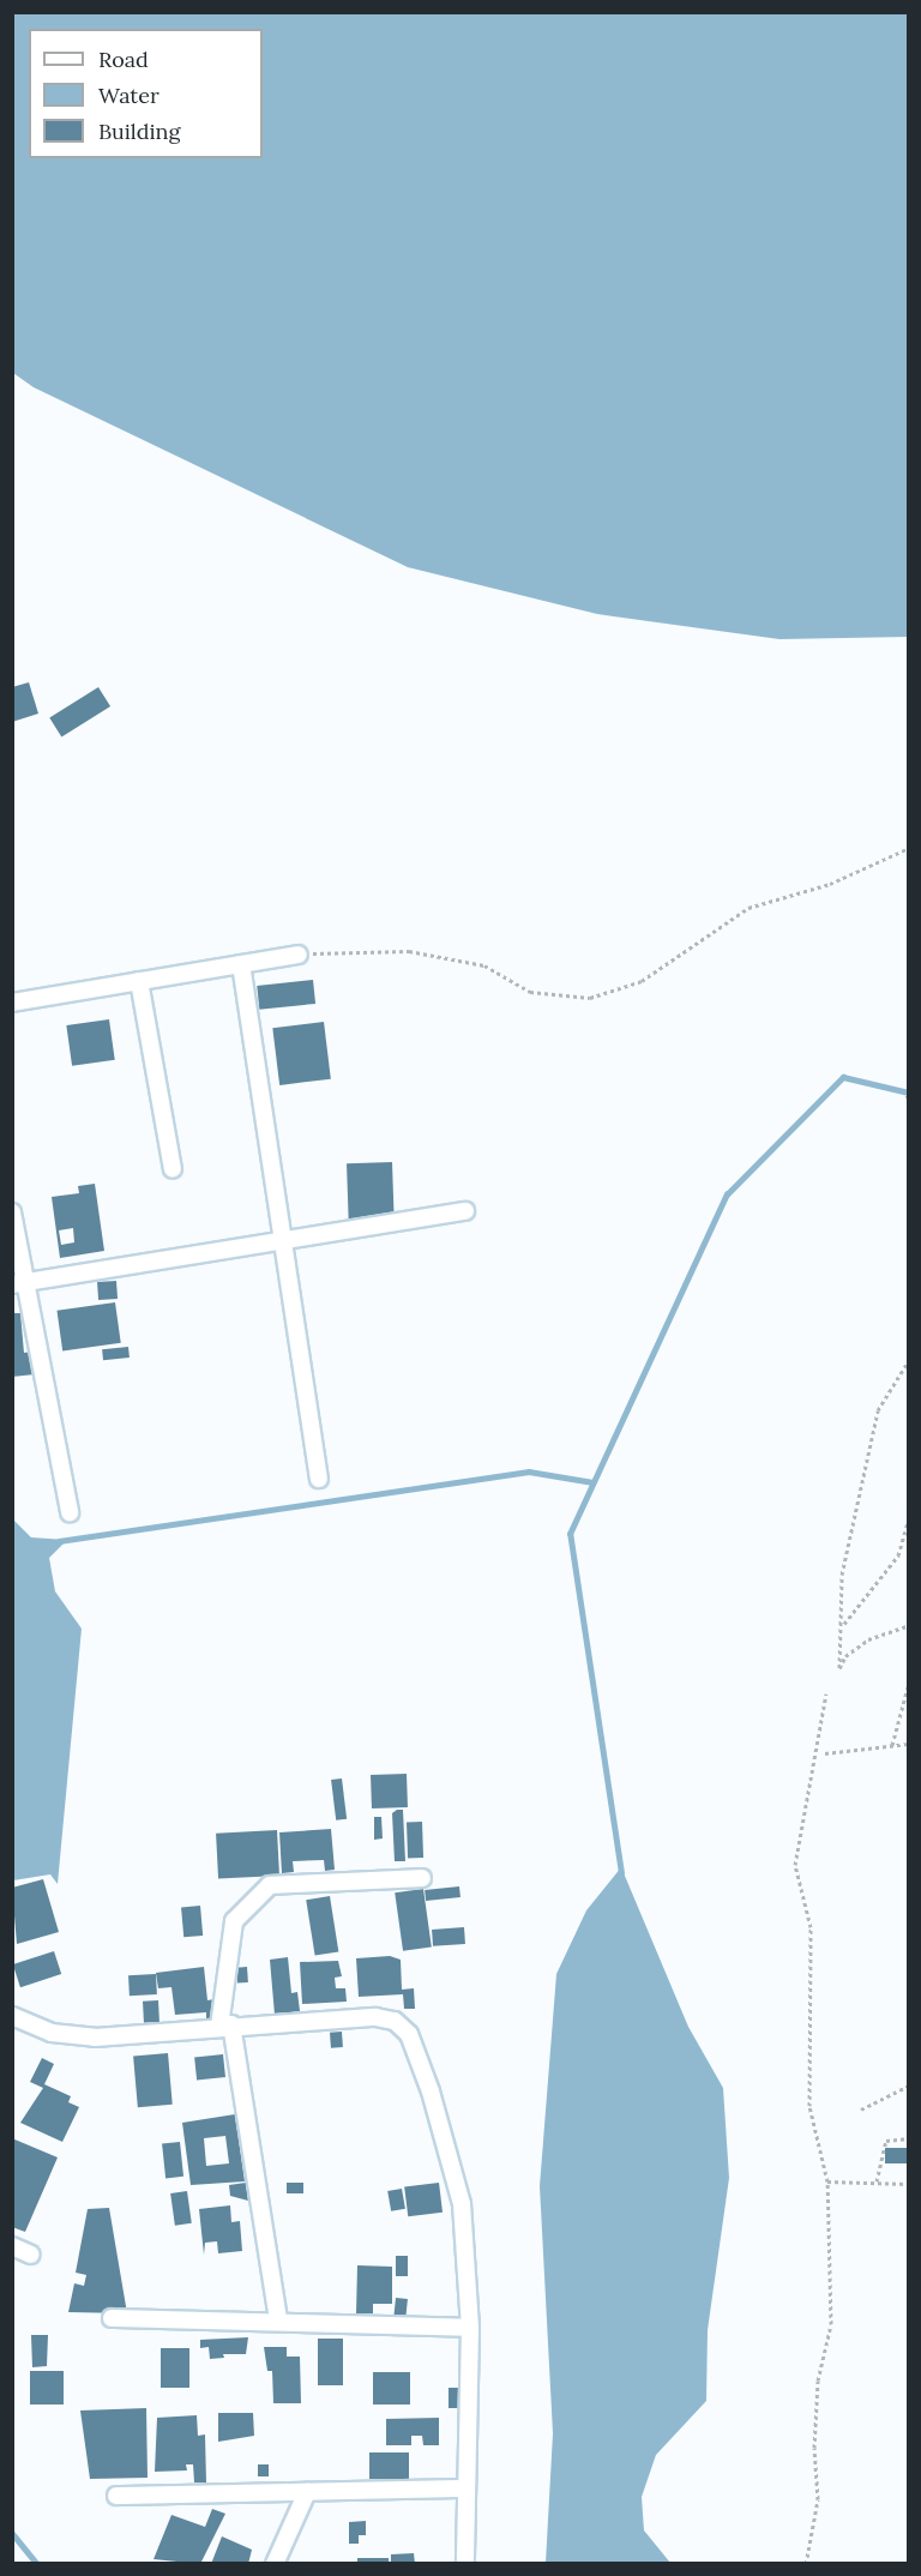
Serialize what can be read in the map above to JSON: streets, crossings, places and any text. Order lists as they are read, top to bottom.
{
  "legend": ["Road", "Water", "Building"]
}
